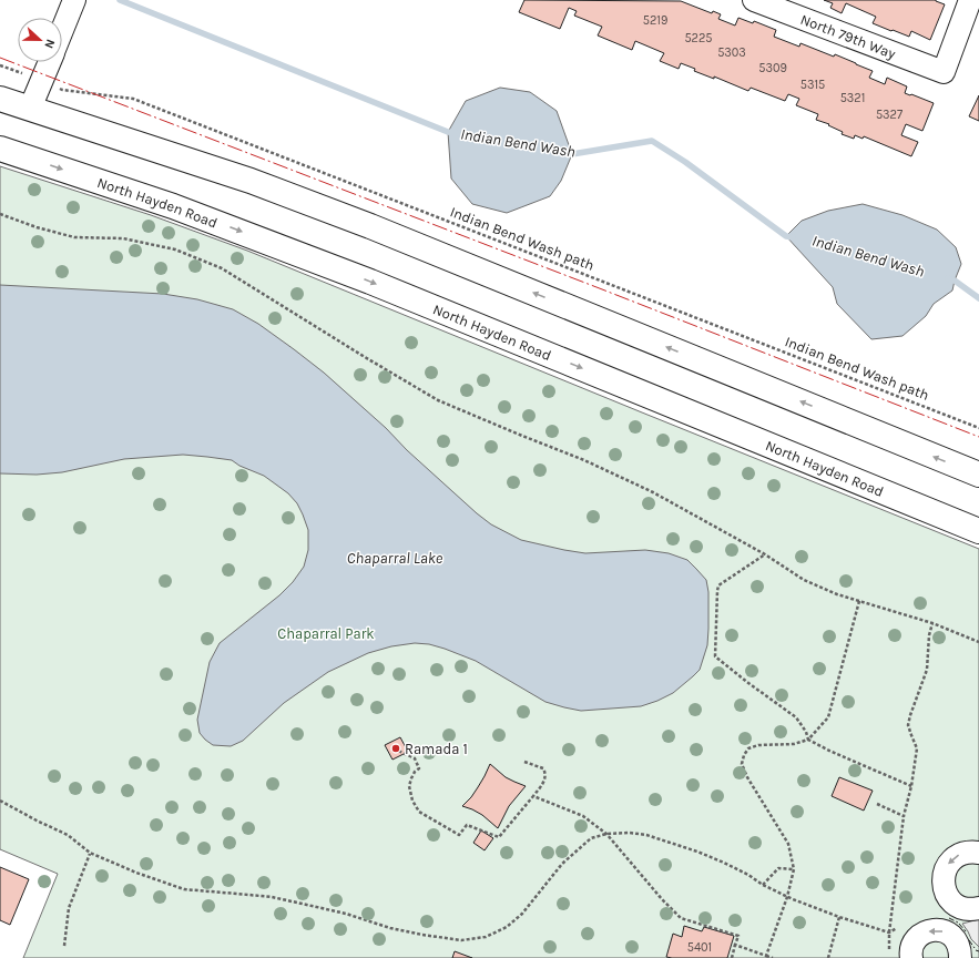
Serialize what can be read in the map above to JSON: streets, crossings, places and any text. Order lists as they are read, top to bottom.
{
  "streets": {
    "main road": ["North Hayden Road"],
    "street": ["North 79th Way"],
    "path": ["Indian Bend Wash path"]
  },
  "water": ["Indian Bend Wash", "Chaparral Lake"],
  "parks": ["Chaparral Park"],
  "places": ["Ramada 1"],
  "house_numbers": [
    "5219",
    "5225",
    "5303",
    "5309",
    "5315",
    "5321",
    "5327",
    "5401"
  ],
  "north": "right"
}
